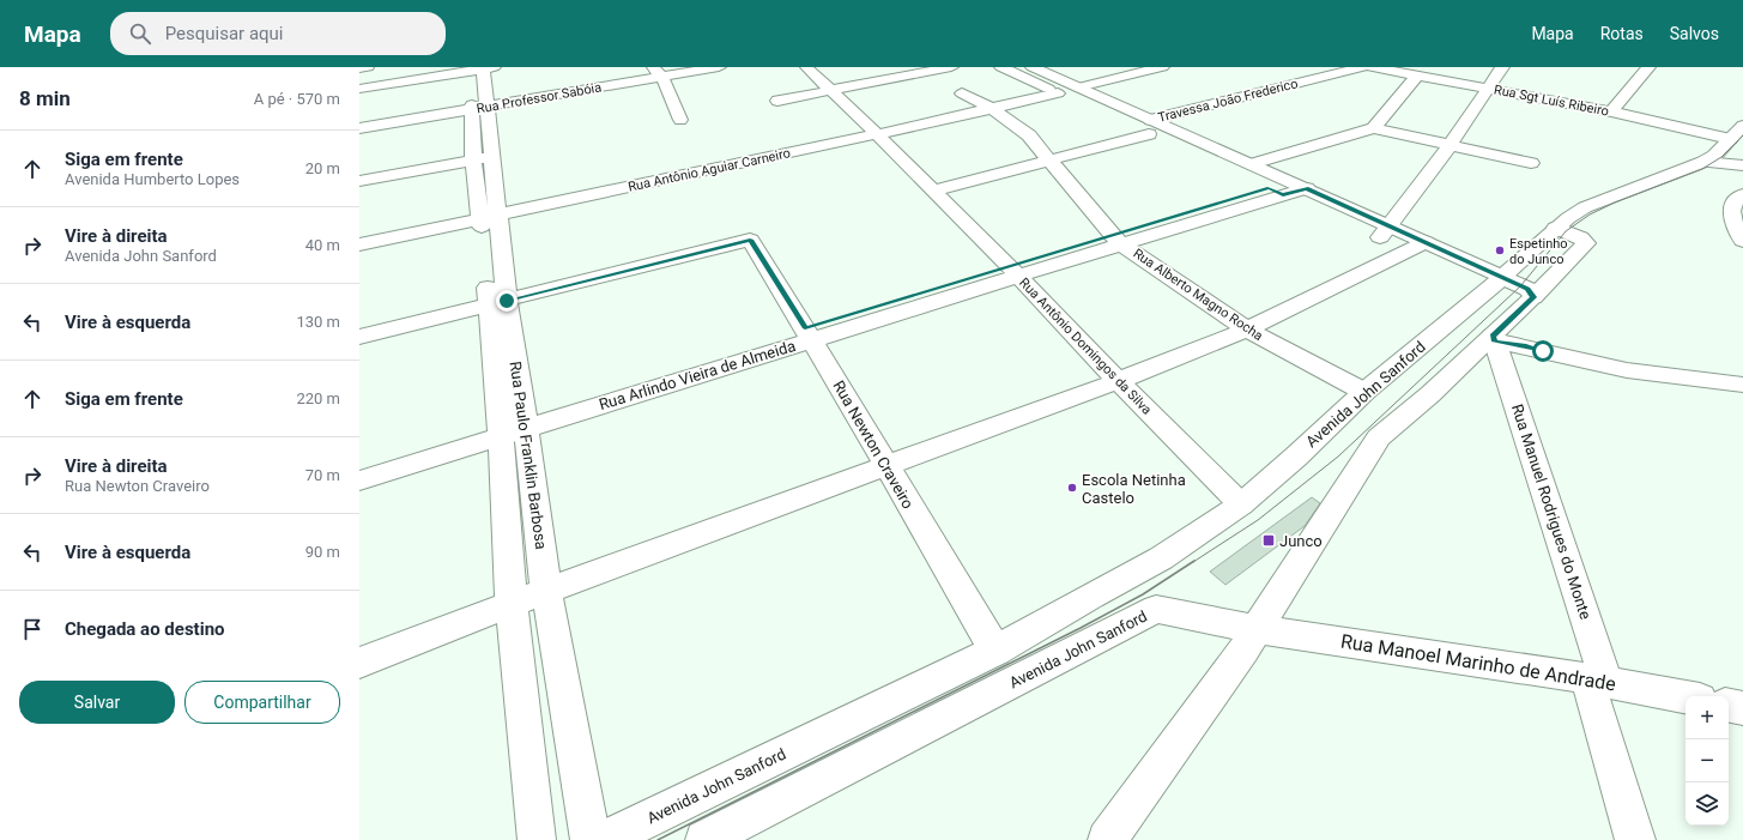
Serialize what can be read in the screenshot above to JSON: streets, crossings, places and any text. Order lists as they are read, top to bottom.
{
  "streets": {
    "street": [
      "Rua Professor Sabóia",
      "Travessa João Frederico",
      "Rua Sgt Luís Ribeiro",
      "Rua Antônio Aguiar Carneiro",
      "Rua Alberto Magno Rocha",
      "Rua Antônio Domingos da Silva",
      "Rua Arlindo Vieira de Almeida",
      "Avenida John Sanford",
      "Rua Newton Craveiro",
      "Rua Paulo Franklin Barbosa",
      "Rua Manuel Rodrigues do Monte",
      "Rua Manoel Marinho de Andrade"
    ]
  },
  "crossings": [
    ["Rua Professor Sabóia", "Rua Paulo Franklin Barbosa"],
    ["Travessa João Frederico", "Rua Alberto Magno Rocha"],
    ["Travessa João Frederico", "Rua Antônio Domingos da Silva"],
    ["Rua Sgt Luís Ribeiro", "Avenida John Sanford"],
    ["Rua Antônio Aguiar Carneiro", "Rua Alberto Magno Rocha"],
    ["Rua Antônio Aguiar Carneiro", "Rua Antônio Domingos da Silva"],
    ["Rua Antônio Aguiar Carneiro", "Rua Paulo Franklin Barbosa"],
    ["Rua Alberto Magno Rocha", "Rua Arlindo Vieira de Almeida"],
    ["Rua Alberto Magno Rocha", "Avenida John Sanford"],
    ["Rua Antônio Domingos da Silva", "Rua Arlindo Vieira de Almeida"],
    ["Rua Antônio Domingos da Silva", "Avenida John Sanford"],
    ["Rua Arlindo Vieira de Almeida", "Rua Newton Craveiro"],
    ["Rua Arlindo Vieira de Almeida", "Rua Paulo Franklin Barbosa"],
    ["Avenida John Sanford", "Rua Newton Craveiro"],
    ["Avenida John Sanford", "Rua Manoel Marinho de Andrade"],
    ["Rua Newton Craveiro", "Rua Paulo Franklin Barbosa"],
    ["Rua Manuel Rodrigues do Monte", "Rua Manoel Marinho de Andrade"]
  ],
  "places": {
    "other": ["Espetinho do Junco", "Escola Netinha Castelo"],
    "transit": ["Junco"]
  },
  "page": {
    "header": "Mapa",
    "search": "Pesquisar aqui",
    "nav": ["Mapa", "Rotas", "Salvos"],
    "heading": ["8 min", "A pé · 570 m"],
    "list": [
      ["Siga em frente", "Avenida Humberto Lopes", "20 m"],
      ["Vire à direita", "Avenida John Sanford", "40 m"],
      ["Vire à esquerda", "130 m"],
      ["Siga em frente", "220 m"],
      ["Vire à direita", "Rua Newton Craveiro", "70 m"],
      ["Vire à esquerda", "90 m"],
      "Chegada ao destino"
    ],
    "buttons": ["Salvar", "Compartilhar"],
    "map_buttons": ["+", "−"]
  }
}
